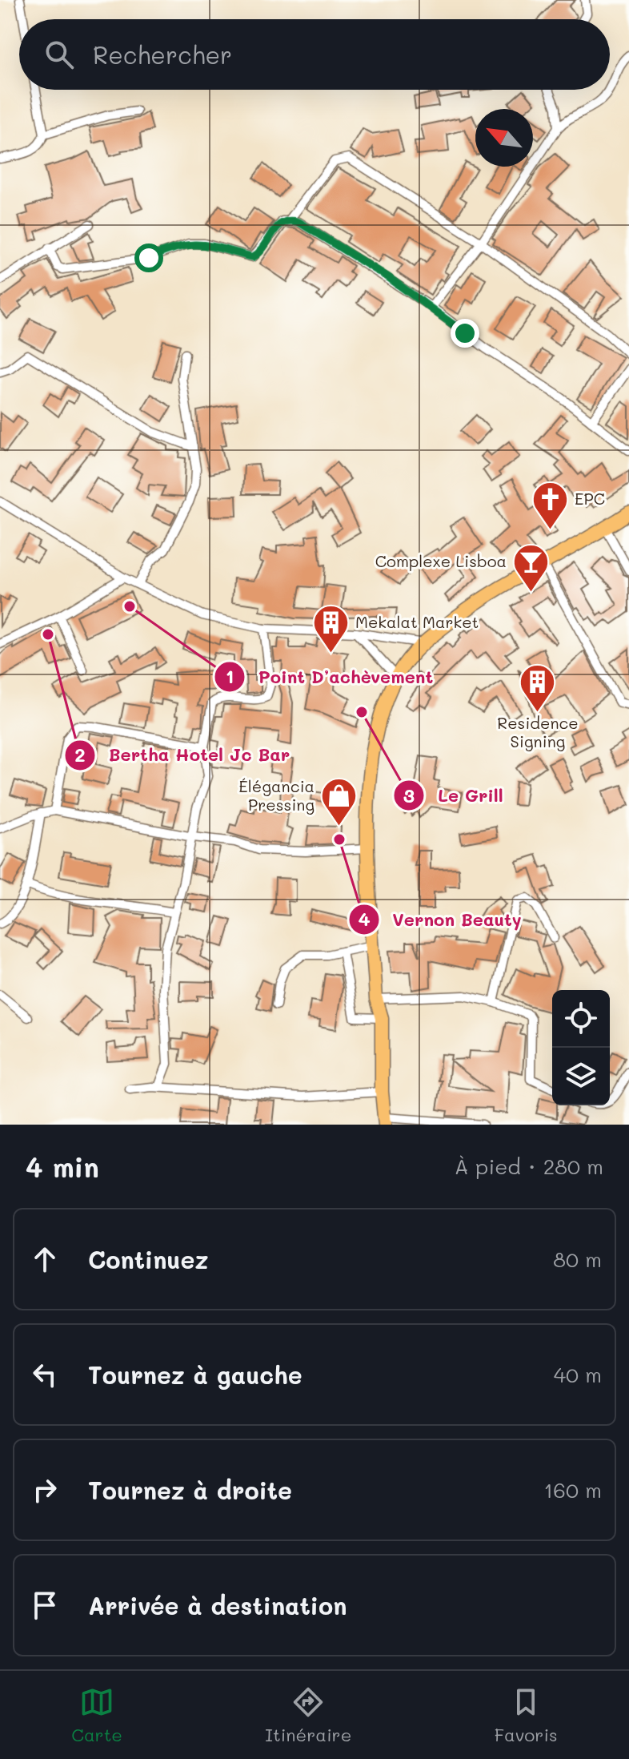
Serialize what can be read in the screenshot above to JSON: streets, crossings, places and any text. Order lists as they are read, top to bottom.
{
  "places": {
    "church": ["EPC"],
    "bar": ["Complexe Lisboa"],
    "other": [
      "Point D’achèvement",
      "Bertha Hotel Jc Bar",
      "Le Grill",
      "Vernon Beauty"
    ],
    "building": ["Mekalat Market", "Residence Signing"],
    "shop": ["Élégancia Pressing"]
  },
  "north": "top left",
  "page": {
    "search": "Rechercher",
    "heading": ["4 min", "À pied · 280 m"],
    "list": [
      ["Continuez", "80 m"],
      ["Tournez à gauche", "40 m"],
      ["Tournez à droite", "160 m"],
      "Arrivée à destination"
    ],
    "nav": ["Carte", "Itinéraire", "Favoris"]
  }
}
